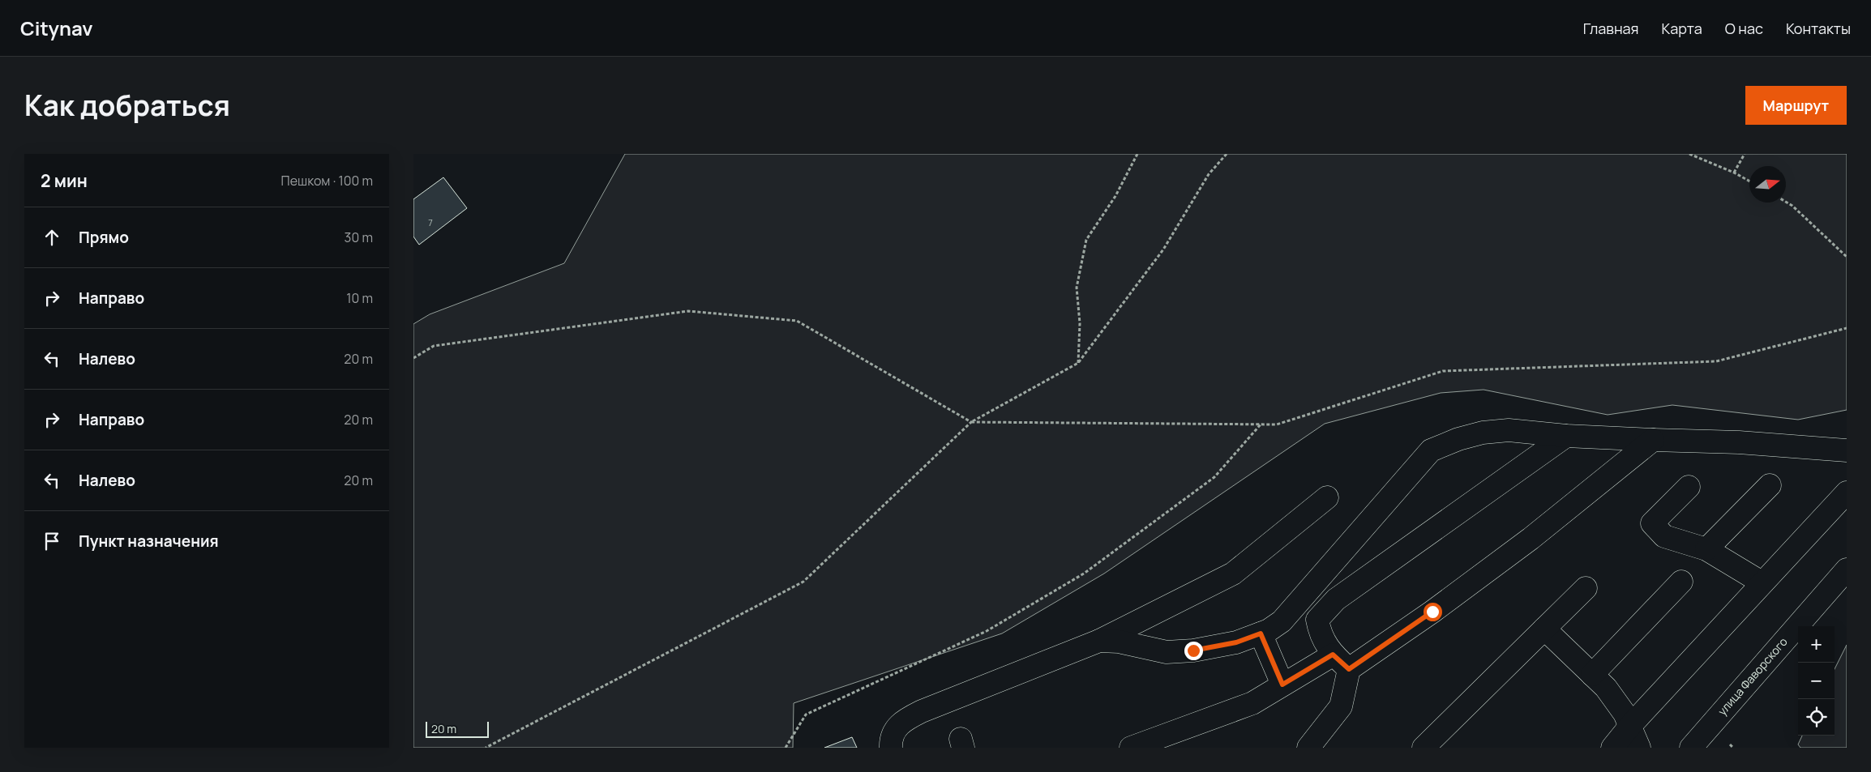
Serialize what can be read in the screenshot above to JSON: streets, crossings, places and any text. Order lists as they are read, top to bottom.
{
  "streets": {
    "street": ["улица Фаворского"]
  },
  "house_numbers": ["7"],
  "scale_bar": "20 m",
  "north": "right",
  "page": {
    "header": "Citynav",
    "nav": [
      "Главная",
      "Карта",
      "О нас",
      "Контакты"
    ],
    "title": "Как добраться",
    "buttons": "Маршрут",
    "heading": ["2 мин", "Пешком · 100 m"],
    "list": [
      ["Прямо", "30 m"],
      ["Направо", "10 m"],
      ["Налево", "20 m"],
      ["Направо", "20 m"],
      ["Налево", "20 m"],
      "Пункт назначения"
    ],
    "map_buttons": ["+", "−"],
    "scale": "20 m"
  }
}
